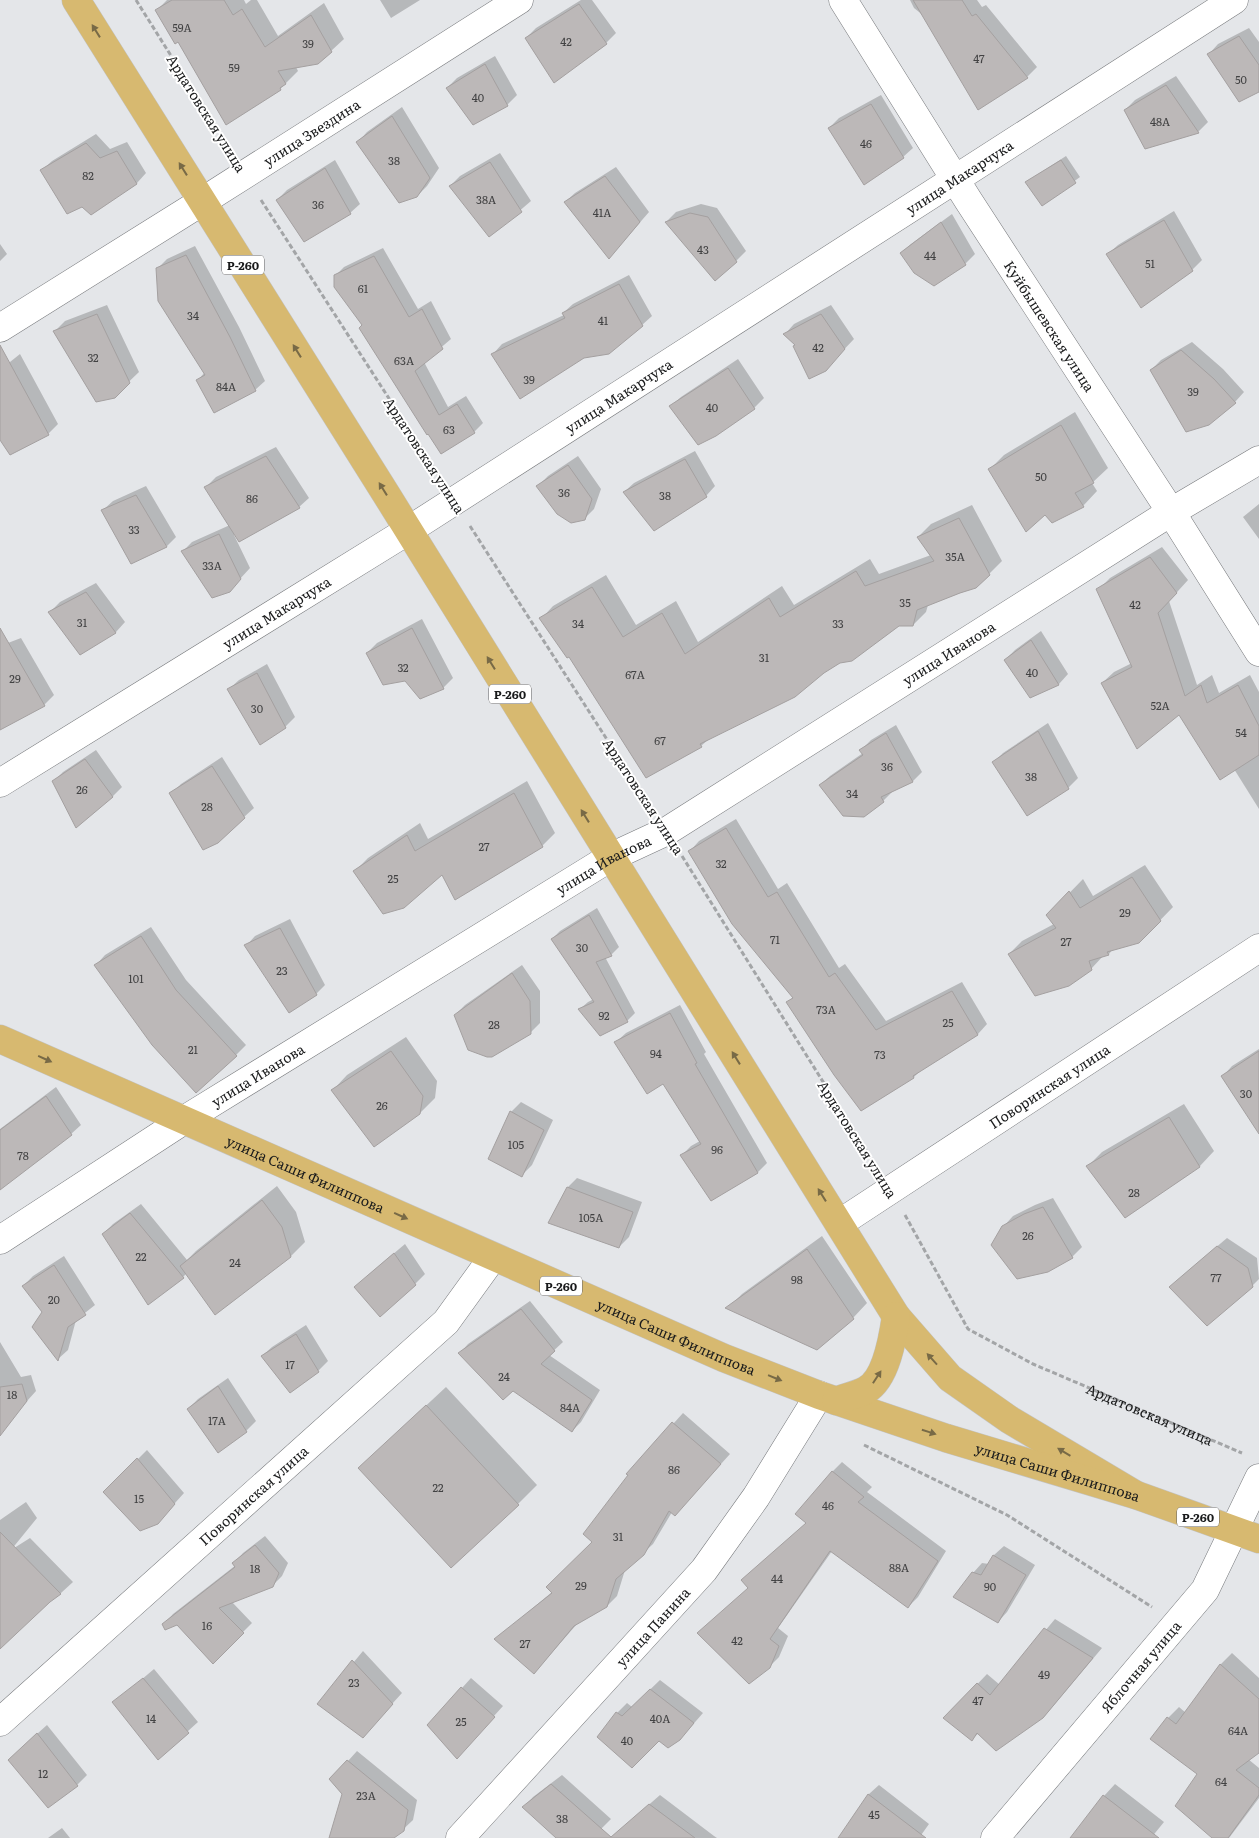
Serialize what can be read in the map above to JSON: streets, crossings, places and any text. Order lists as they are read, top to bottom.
{
  "streets": {
    "highway": ["Р-260", "улица Саши Филиппова"],
    "street": [
      "улица Звездина",
      "улица Макарчука",
      "Куйбышевская улица",
      "улица Иванова",
      "Поворинская улица",
      "улица Панина",
      "Яблочная улица"
    ],
    "path": ["Ардатовская улица"]
  },
  "crossings": [
    ["Ардатовская улица", "улица Звездина"],
    ["Ардатовская улица", "улица Макарчука"],
    ["Ардатовская улица", "улица Иванова"],
    ["Ардатовская улица", "Поворинская улица"],
    ["Ардатовская улица", "Яблочная улица"],
    ["улица Звездина", "Р-260"],
    ["улица Макарчука", "Р-260"],
    ["улица Макарчука", "Куйбышевская улица"],
    ["Р-260", "улица Иванова"],
    ["Р-260", "Поворинская улица"],
    ["Р-260", "улица Саши Филиппова"],
    ["Куйбышевская улица", "улица Иванова"],
    ["улица Иванова", "улица Саши Филиппова"],
    ["Поворинская улица", "улица Саши Филиппова"],
    ["улица Саши Филиппова", "улица Панина"],
    ["улица Саши Филиппова", "Яблочная улица"]
  ],
  "one_way": ["улица Саши Филиппова"],
  "house_numbers": [
    "59А",
    "42",
    "39",
    "47",
    "59",
    "50",
    "40",
    "48А",
    "46",
    "38",
    "82",
    "38А",
    "36",
    "41А",
    "43",
    "44",
    "51",
    "61",
    "34",
    "41",
    "42",
    "32",
    "63А",
    "39",
    "84А",
    "39",
    "40",
    "63",
    "50",
    "36",
    "38",
    "86",
    "33",
    "35А",
    "33А",
    "35",
    "42",
    "31",
    "34",
    "33",
    "31",
    "32",
    "40",
    "67А",
    "29",
    "52А",
    "30",
    "54",
    "67",
    "36",
    "38",
    "26",
    "34",
    "28",
    "27",
    "32",
    "25",
    "29",
    "71",
    "27",
    "30",
    "23",
    "101",
    "73А",
    "92",
    "25",
    "28",
    "21",
    "94",
    "73",
    "30",
    "26",
    "105",
    "96",
    "78",
    "28",
    "105А",
    "26",
    "22",
    "24",
    "77",
    "98",
    "20",
    "17",
    "24",
    "18",
    "84А",
    "17А",
    "86",
    "22",
    "15",
    "46",
    "31",
    "88А",
    "18",
    "44",
    "29",
    "90",
    "16",
    "42",
    "27",
    "49",
    "23",
    "47",
    "14",
    "40А",
    "25",
    "64А",
    "40",
    "12",
    "64",
    "23А",
    "45",
    "38"
  ]
}
